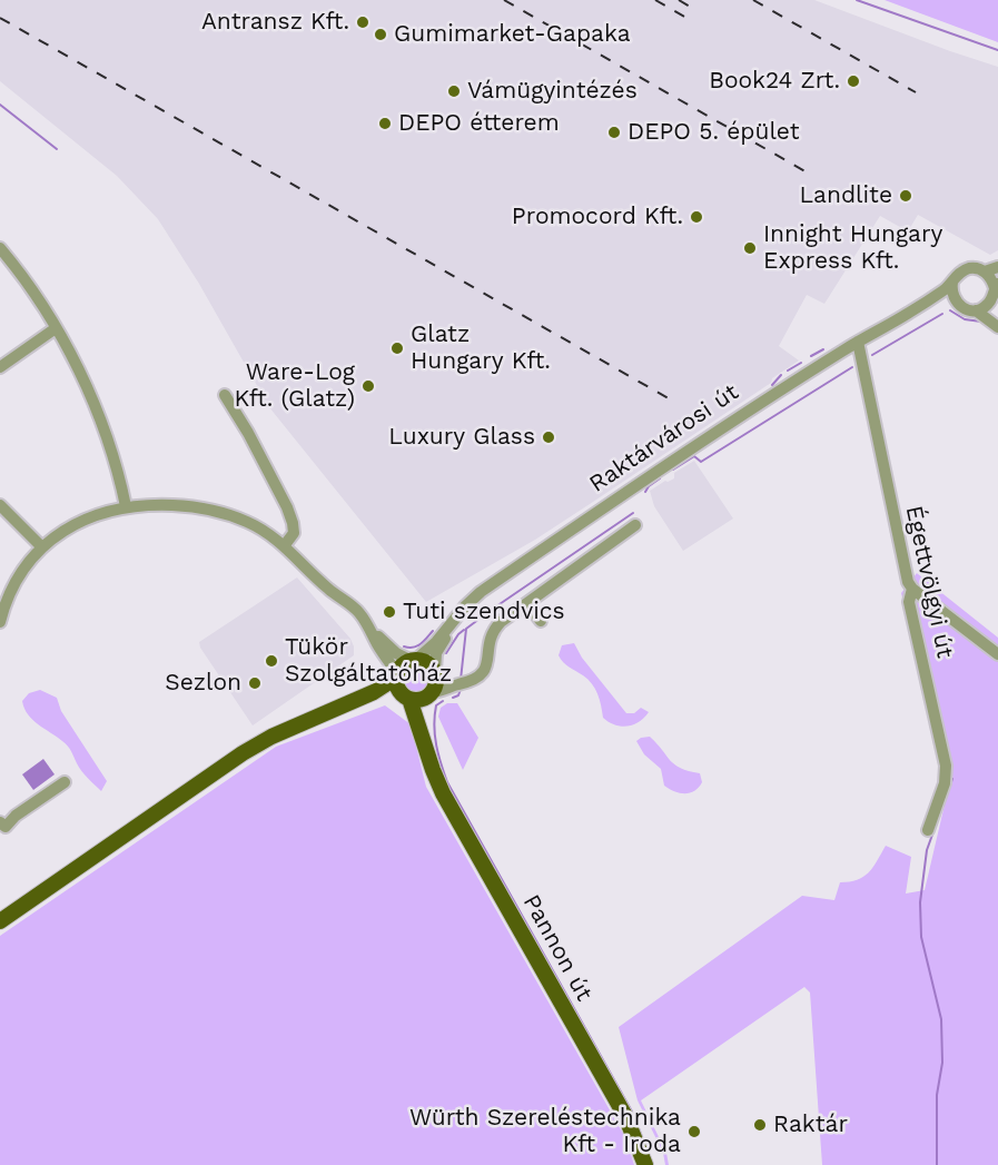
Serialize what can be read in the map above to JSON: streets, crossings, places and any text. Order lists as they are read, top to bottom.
{
  "streets": {
    "main road": ["Raktárvárosi út", "Pannon út"],
    "street": ["Égettvölgyi út"]
  },
  "crossings": [
    ["Raktárvárosi út", "Égettvölgyi út"],
    ["Raktárvárosi út", "Pannon út"]
  ],
  "places": [
    "Antransz Kft.",
    "Gumimarket-Gapaka",
    "Book24 Zrt.",
    "Vámügyintézés",
    "DEPO étterem",
    "DEPO 5. épület",
    "Landlite",
    "Promocord Kft.",
    "Innight Hungary Express Kft.",
    "Glatz Hungary Kft.",
    "Ware-Log Kft. (Glatz)",
    "Luxury Glass",
    "Tuti szendvics",
    "Tükör Szolgáltatóház",
    "Sezlon",
    "Raktár",
    "Würth Szereléstechnika Kft - Iroda"
  ]
}
